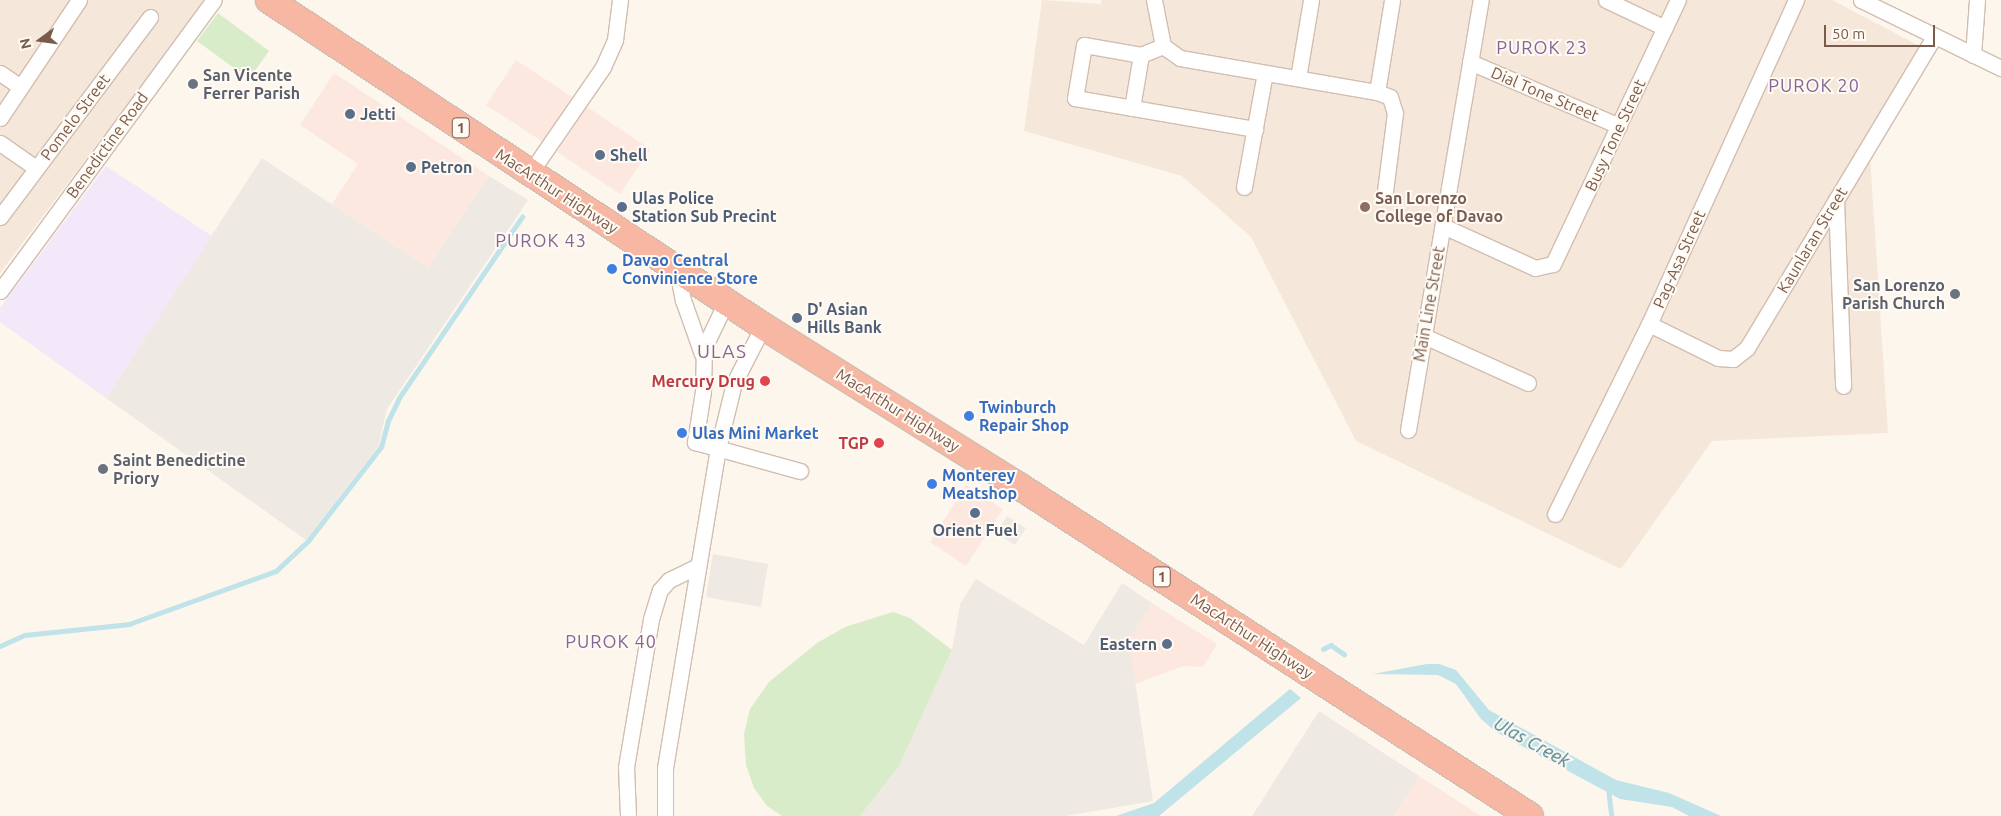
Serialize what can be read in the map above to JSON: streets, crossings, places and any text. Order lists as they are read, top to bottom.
{
  "streets": {
    "highway": ["1", "MacArthur Highway"],
    "street": [
      "Dial Tone Street",
      "Pomelo Street",
      "Busy Tone Street",
      "Benedictine Road",
      "Kaunlaran Street",
      "Pag-Asa Street",
      "Main Line Street"
    ]
  },
  "crossings": [
    ["Dial Tone Street", "Busy Tone Street"],
    ["Dial Tone Street", "Main Line Street"],
    ["Busy Tone Street", "Main Line Street"],
    ["Kaunlaran Street", "Pag-Asa Street"]
  ],
  "districts": [
    "PUROK 23",
    "PUROK 20",
    "PUROK 43",
    "ULAS",
    "PUROK 40"
  ],
  "water": ["Ulas Creek"],
  "places": [
    "San Vicente Ferrer Parish",
    "Jetti",
    "Shell",
    "Petron",
    "Ulas Police Station Sub Precint",
    "San Lorenzo College of Davao",
    "Davao Central Convinience Store",
    "San Lorenzo Parish Church",
    "D' Asian Hills Bank",
    "Mercury Drug",
    "Twinburch Repair Shop",
    "Ulas Mini Market",
    "TGP",
    "Saint Benedictine Priory",
    "Monterey Meatshop",
    "Orient Fuel",
    "Eastern"
  ],
  "scale_bar": "50 m",
  "north": "left"
}
